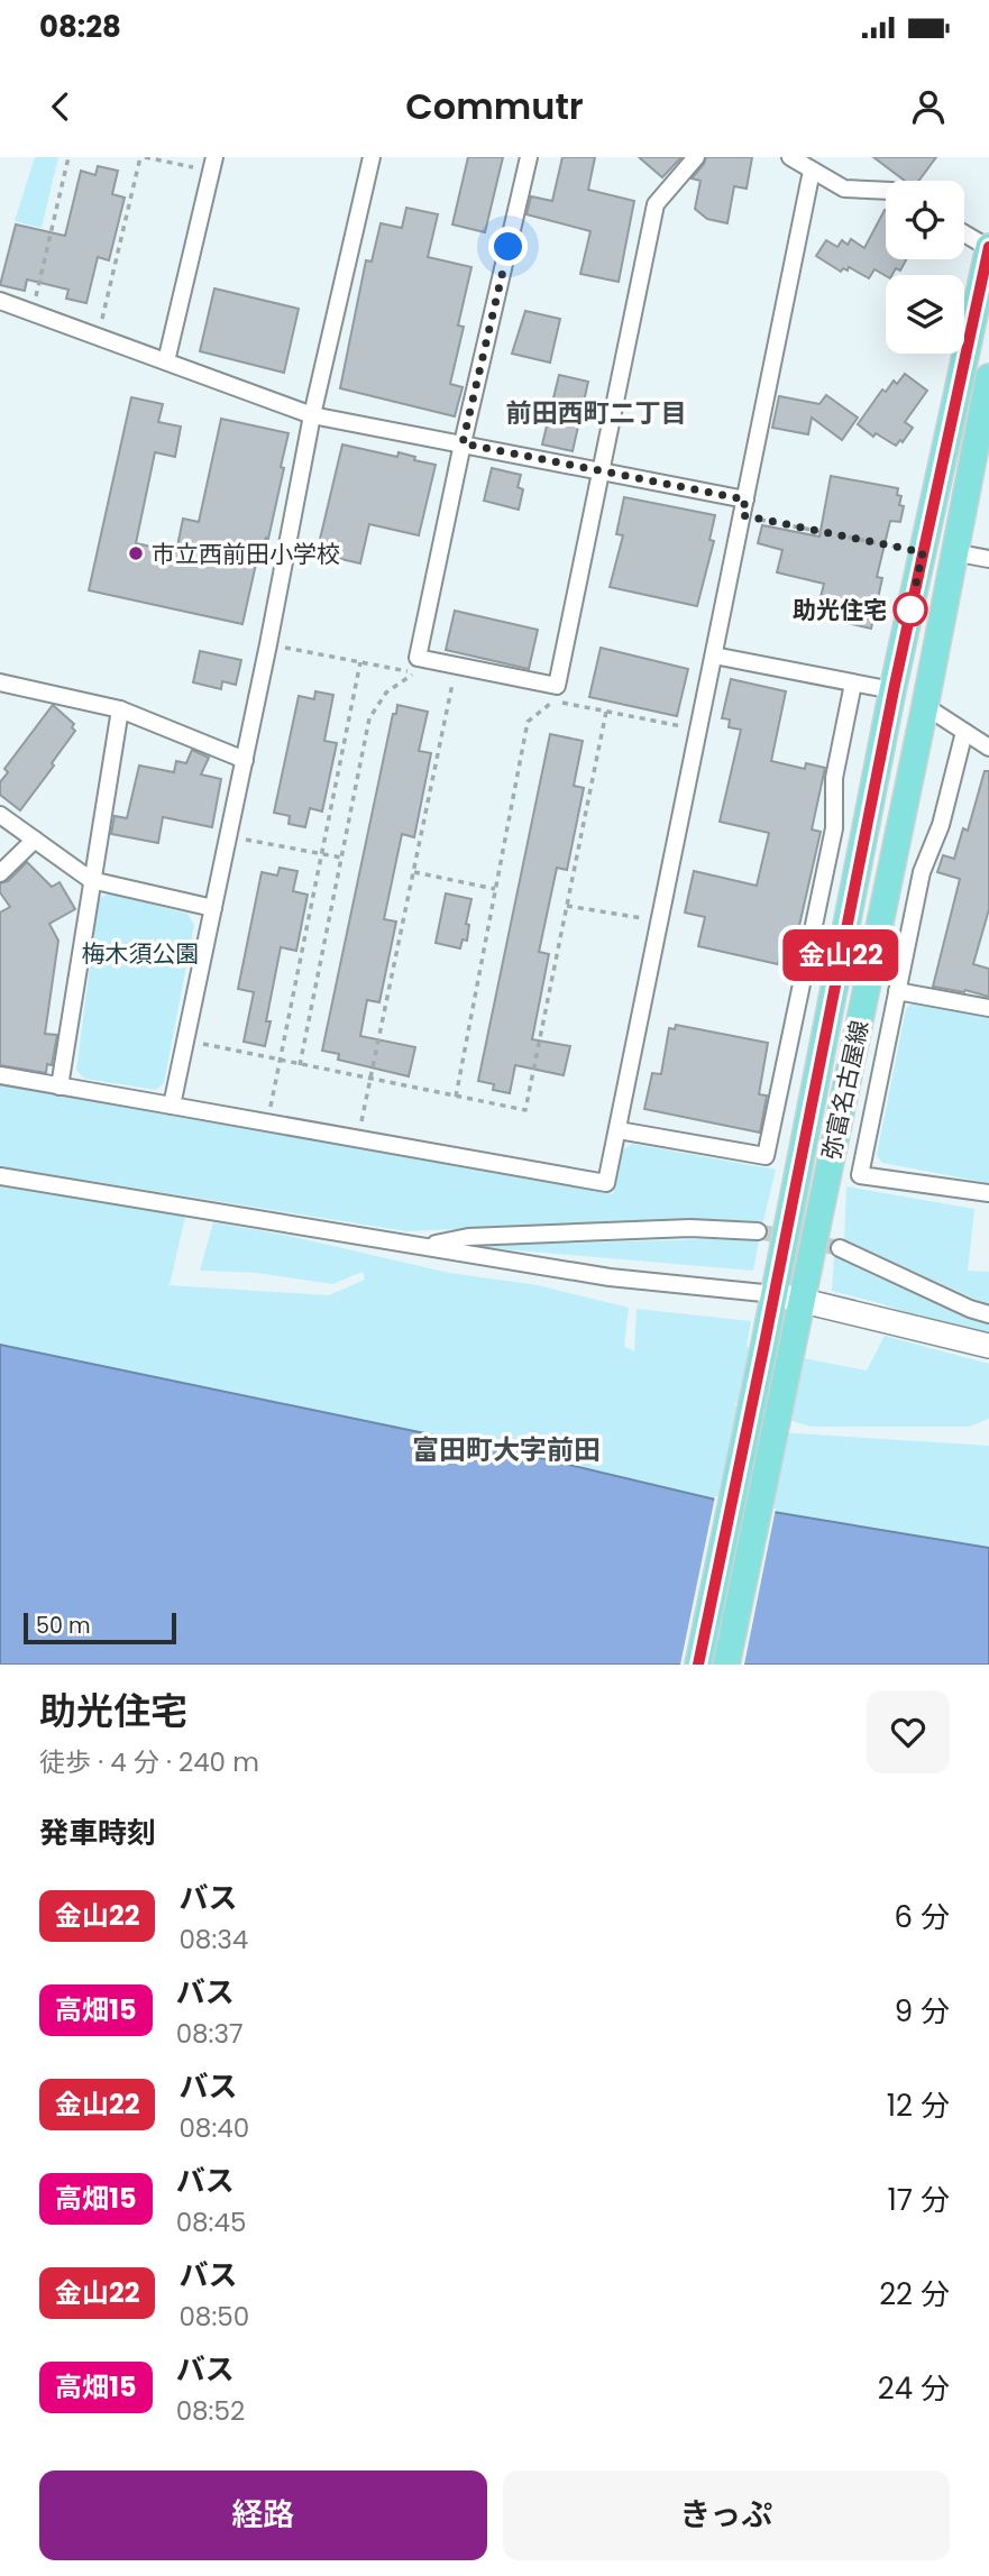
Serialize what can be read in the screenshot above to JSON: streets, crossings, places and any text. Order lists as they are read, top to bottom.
{
  "streets": {
    "main road": ["弥富名古屋線"]
  },
  "districts": ["前田西町二丁目", "富田町大字前田"],
  "parks": ["梅木須公園"],
  "places": ["市立西前田小学校", "助光住宅"],
  "lines": ["bus line 金山22"],
  "scale_bar": "50 m",
  "page": {
    "status": "08:28",
    "header": "Commutr",
    "on_map": "金山22",
    "scale": "50 m",
    "heading": [
      ["助光住宅", "徒歩 · 4 分 · 240 m"],
      "発車時刻"
    ],
    "list": [
      {
        "mark": "金山22",
        "name": "バス",
        "note": "08:34",
        "value": "6 分"
      },
      {
        "mark": "高畑15",
        "name": "バス",
        "note": "08:37",
        "value": "9 分"
      },
      {
        "mark": "金山22",
        "name": "バス",
        "note": "08:40",
        "value": "12 分"
      },
      {
        "mark": "高畑15",
        "name": "バス",
        "note": "08:45",
        "value": "17 分"
      },
      {
        "mark": "金山22",
        "name": "バス",
        "note": "08:50",
        "value": "22 分"
      },
      {
        "mark": "高畑15",
        "name": "バス",
        "note": "08:52",
        "value": "24 分"
      }
    ],
    "buttons": ["経路", "きっぷ"]
  }
}
